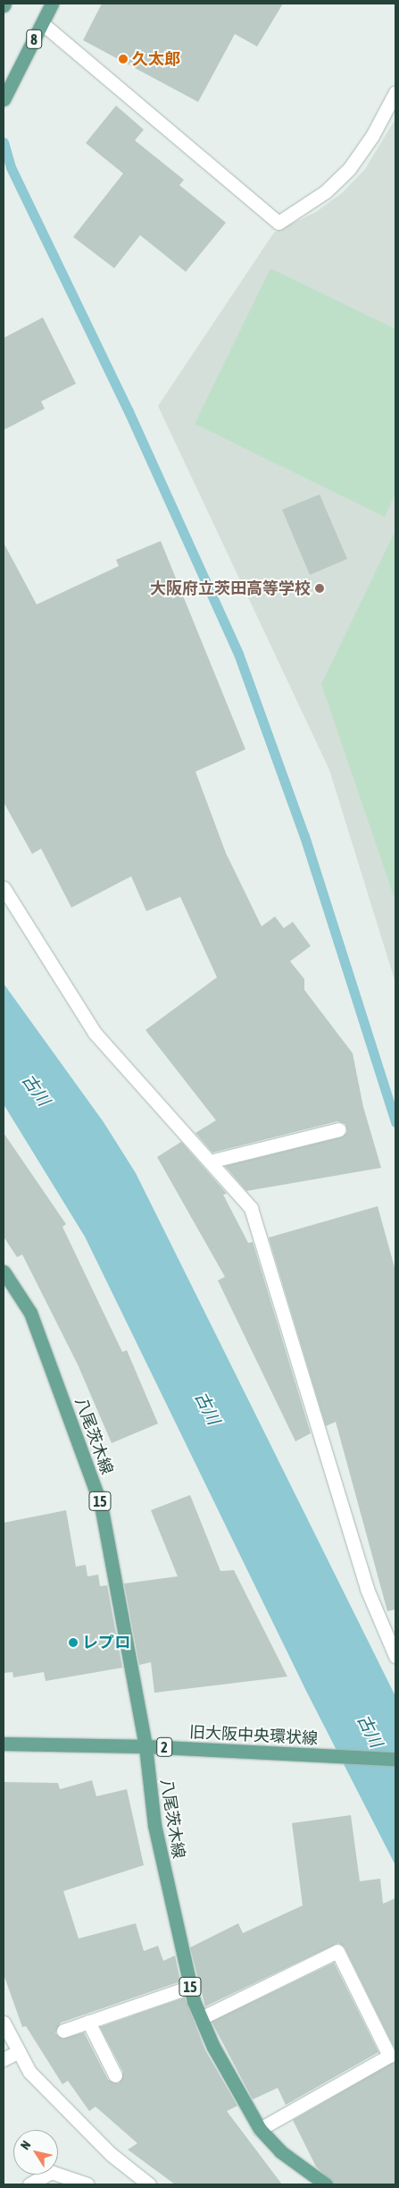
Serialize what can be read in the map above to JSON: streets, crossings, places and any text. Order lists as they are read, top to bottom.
{
  "streets": {
    "main road": [
      "8",
      "八尾茨木線",
      "15",
      "旧大阪中央環状線",
      "2"
    ]
  },
  "crossings": [
    ["八尾茨木線", "旧大阪中央環状線"]
  ],
  "water": ["古川"],
  "places": ["久太郎", "大阪府立茨田高等学校", "レプロ"],
  "north": "top left"
}
